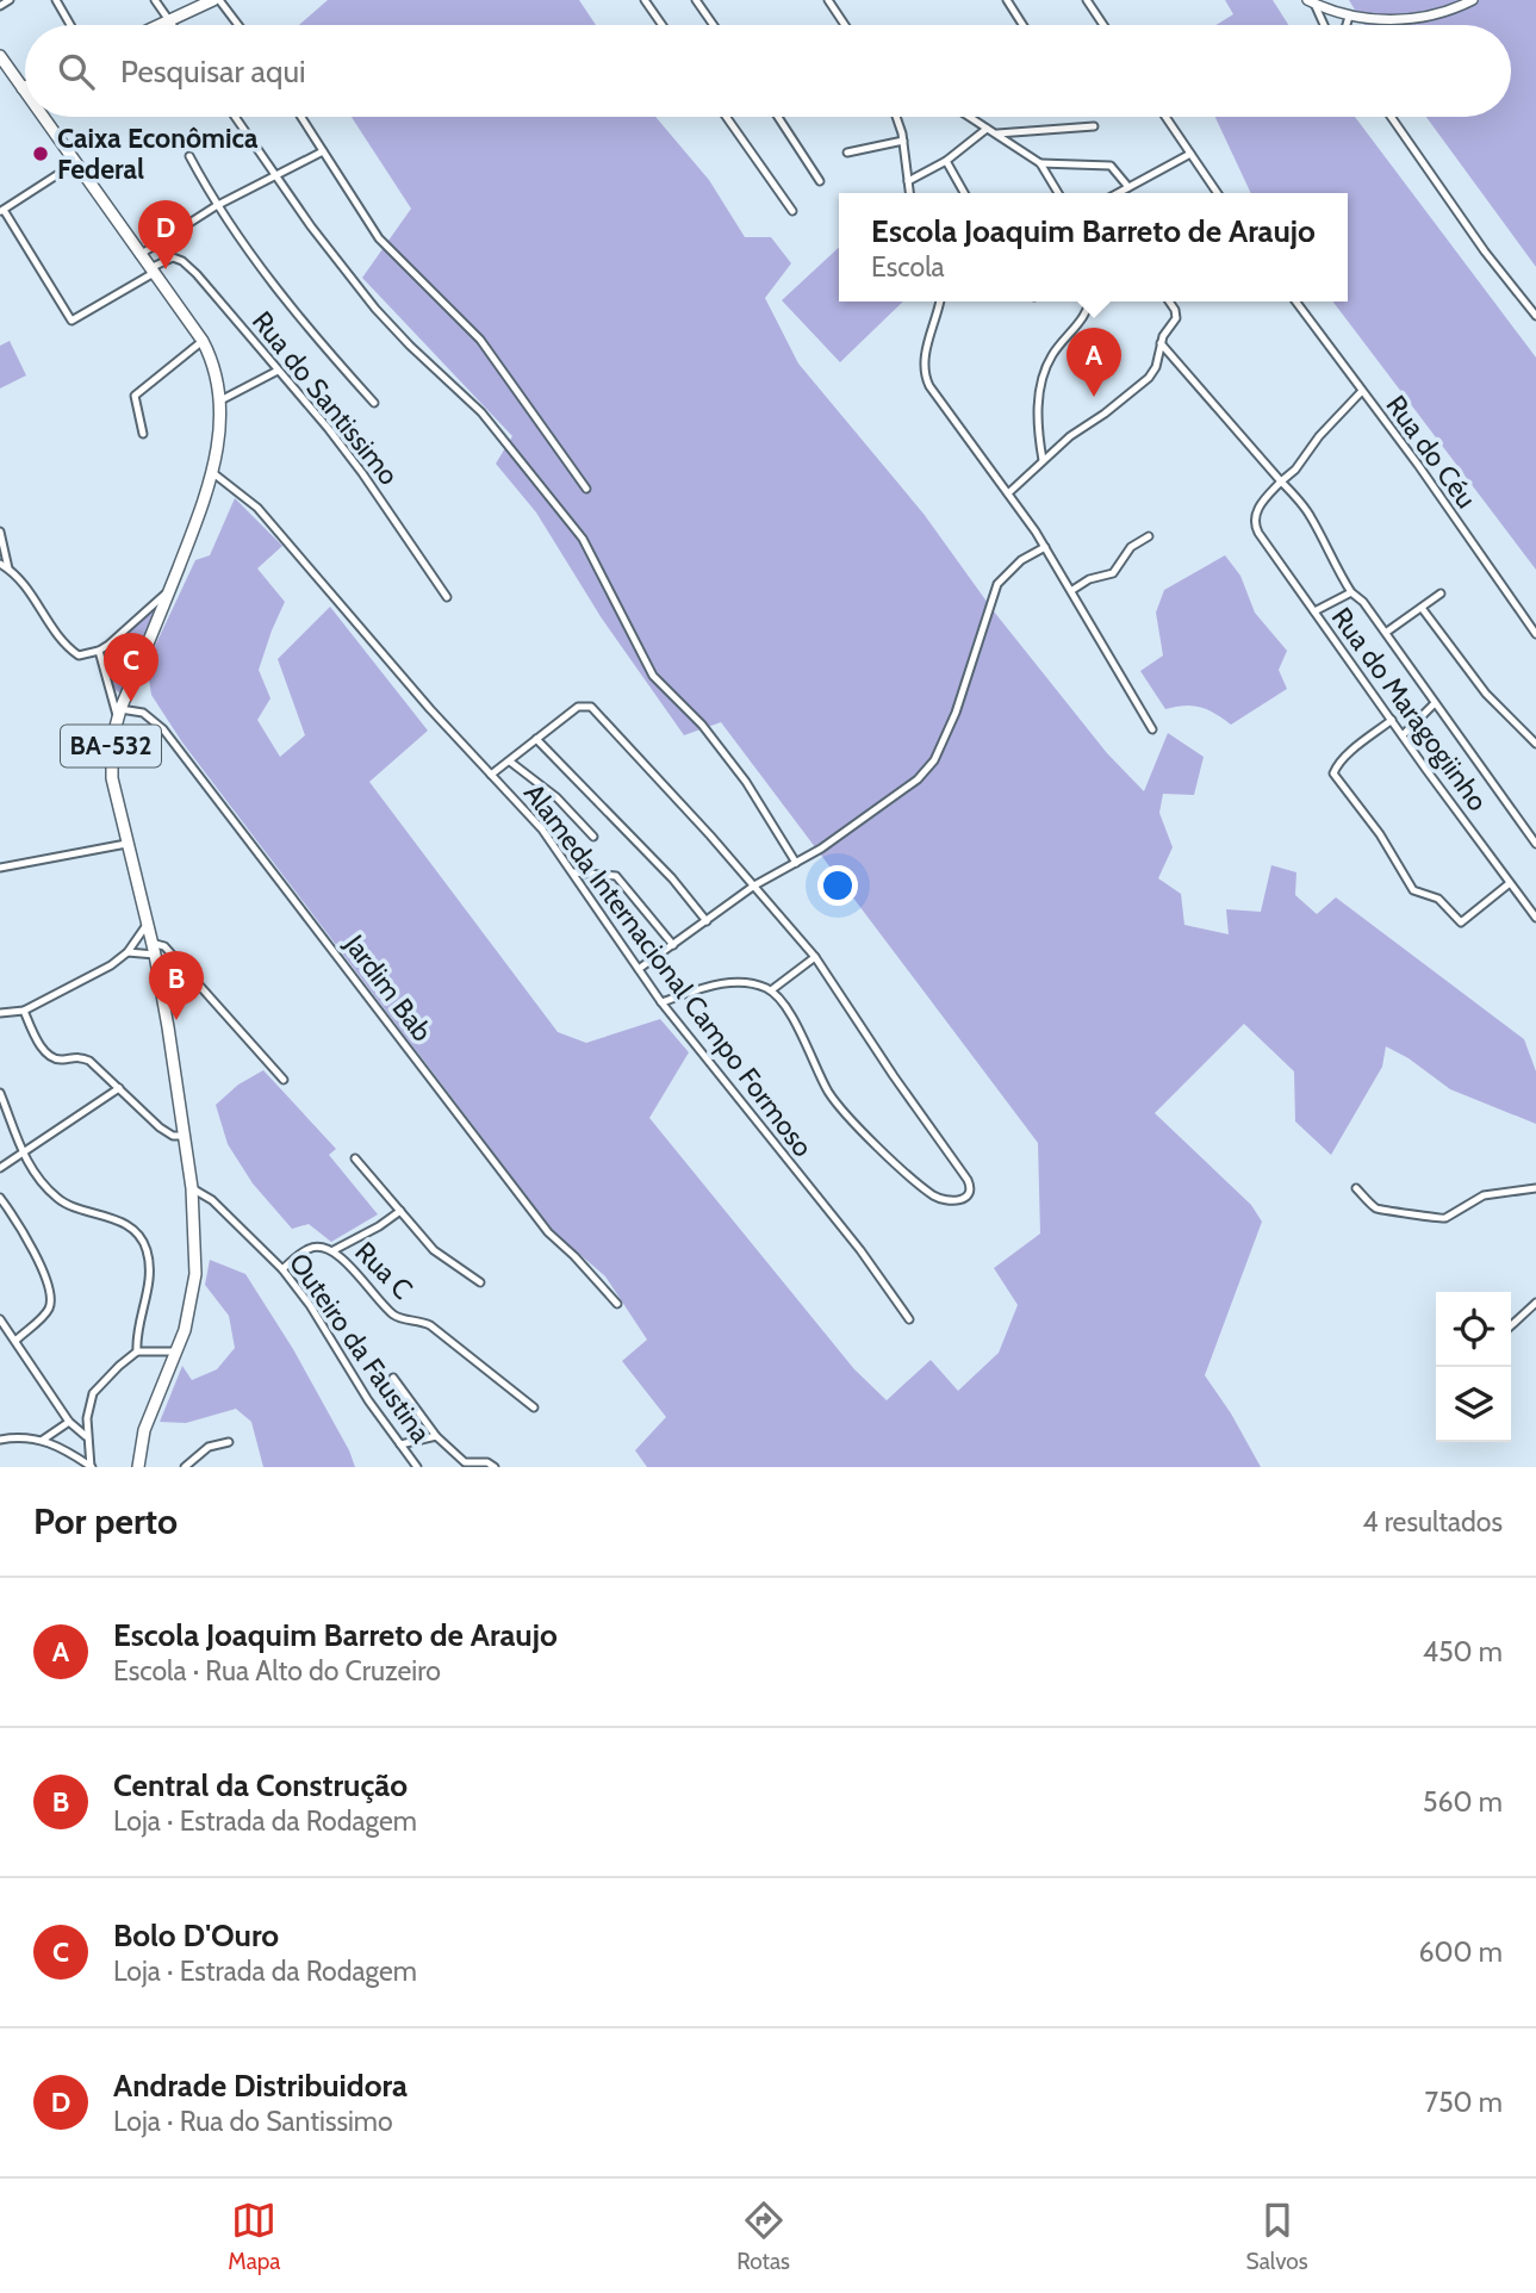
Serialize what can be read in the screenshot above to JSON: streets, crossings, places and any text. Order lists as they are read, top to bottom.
{
  "streets": {
    "main road": ["BA-532"],
    "street": [
      "Rua do Santissimo",
      "Rua do Céu",
      "Rua do Maragogiinho",
      "Alameda Internacional Campo Formoso",
      "Jardim Bab",
      "Rua C",
      "Outeiro da Faustina"
    ]
  },
  "crossings": [
    ["Rua do Santissimo", "BA-532"],
    ["BA-532", "Alameda Internacional Campo Formoso"],
    ["BA-532", "Jardim Bab"],
    ["BA-532", "Outeiro da Faustina"],
    ["Rua C", "Outeiro da Faustina"]
  ],
  "places": ["Caixa Econômica Federal"],
  "page": {
    "search": "Pesquisar aqui",
    "popup": ["Escola Joaquim Barreto de Araujo", "Escola"],
    "pins": [
      "D",
      "A",
      "C",
      "B"
    ],
    "heading": ["Por perto", "4 resultados"],
    "list": [
      {
        "mark": "A",
        "name": "Escola Joaquim Barreto de Araujo",
        "note": "Escola · Rua Alto do Cruzeiro",
        "value": "450 m"
      },
      {
        "mark": "B",
        "name": "Central da Construção",
        "note": "Loja · Estrada da Rodagem",
        "value": "560 m"
      },
      {
        "mark": "C",
        "name": "Bolo D'Ouro",
        "note": "Loja · Estrada da Rodagem",
        "value": "600 m"
      },
      {
        "mark": "D",
        "name": "Andrade Distribuidora",
        "note": "Loja · Rua do Santissimo",
        "value": "750 m"
      }
    ],
    "nav": ["Mapa", "Rotas", "Salvos"]
  }
}
